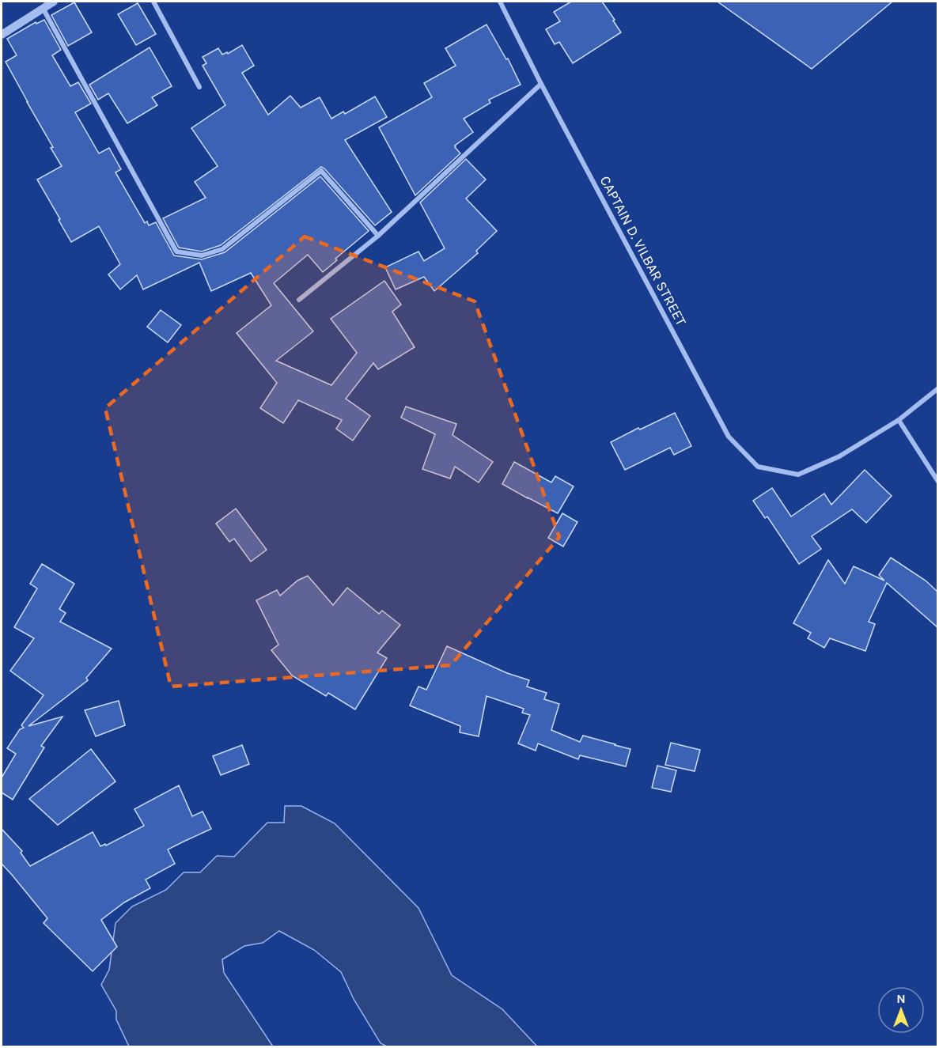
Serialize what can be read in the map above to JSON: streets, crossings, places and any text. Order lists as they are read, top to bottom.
{
  "streets": {
    "street": ["CAPTAIN D. VILBAR STREET"]
  },
  "north": "top"
}
